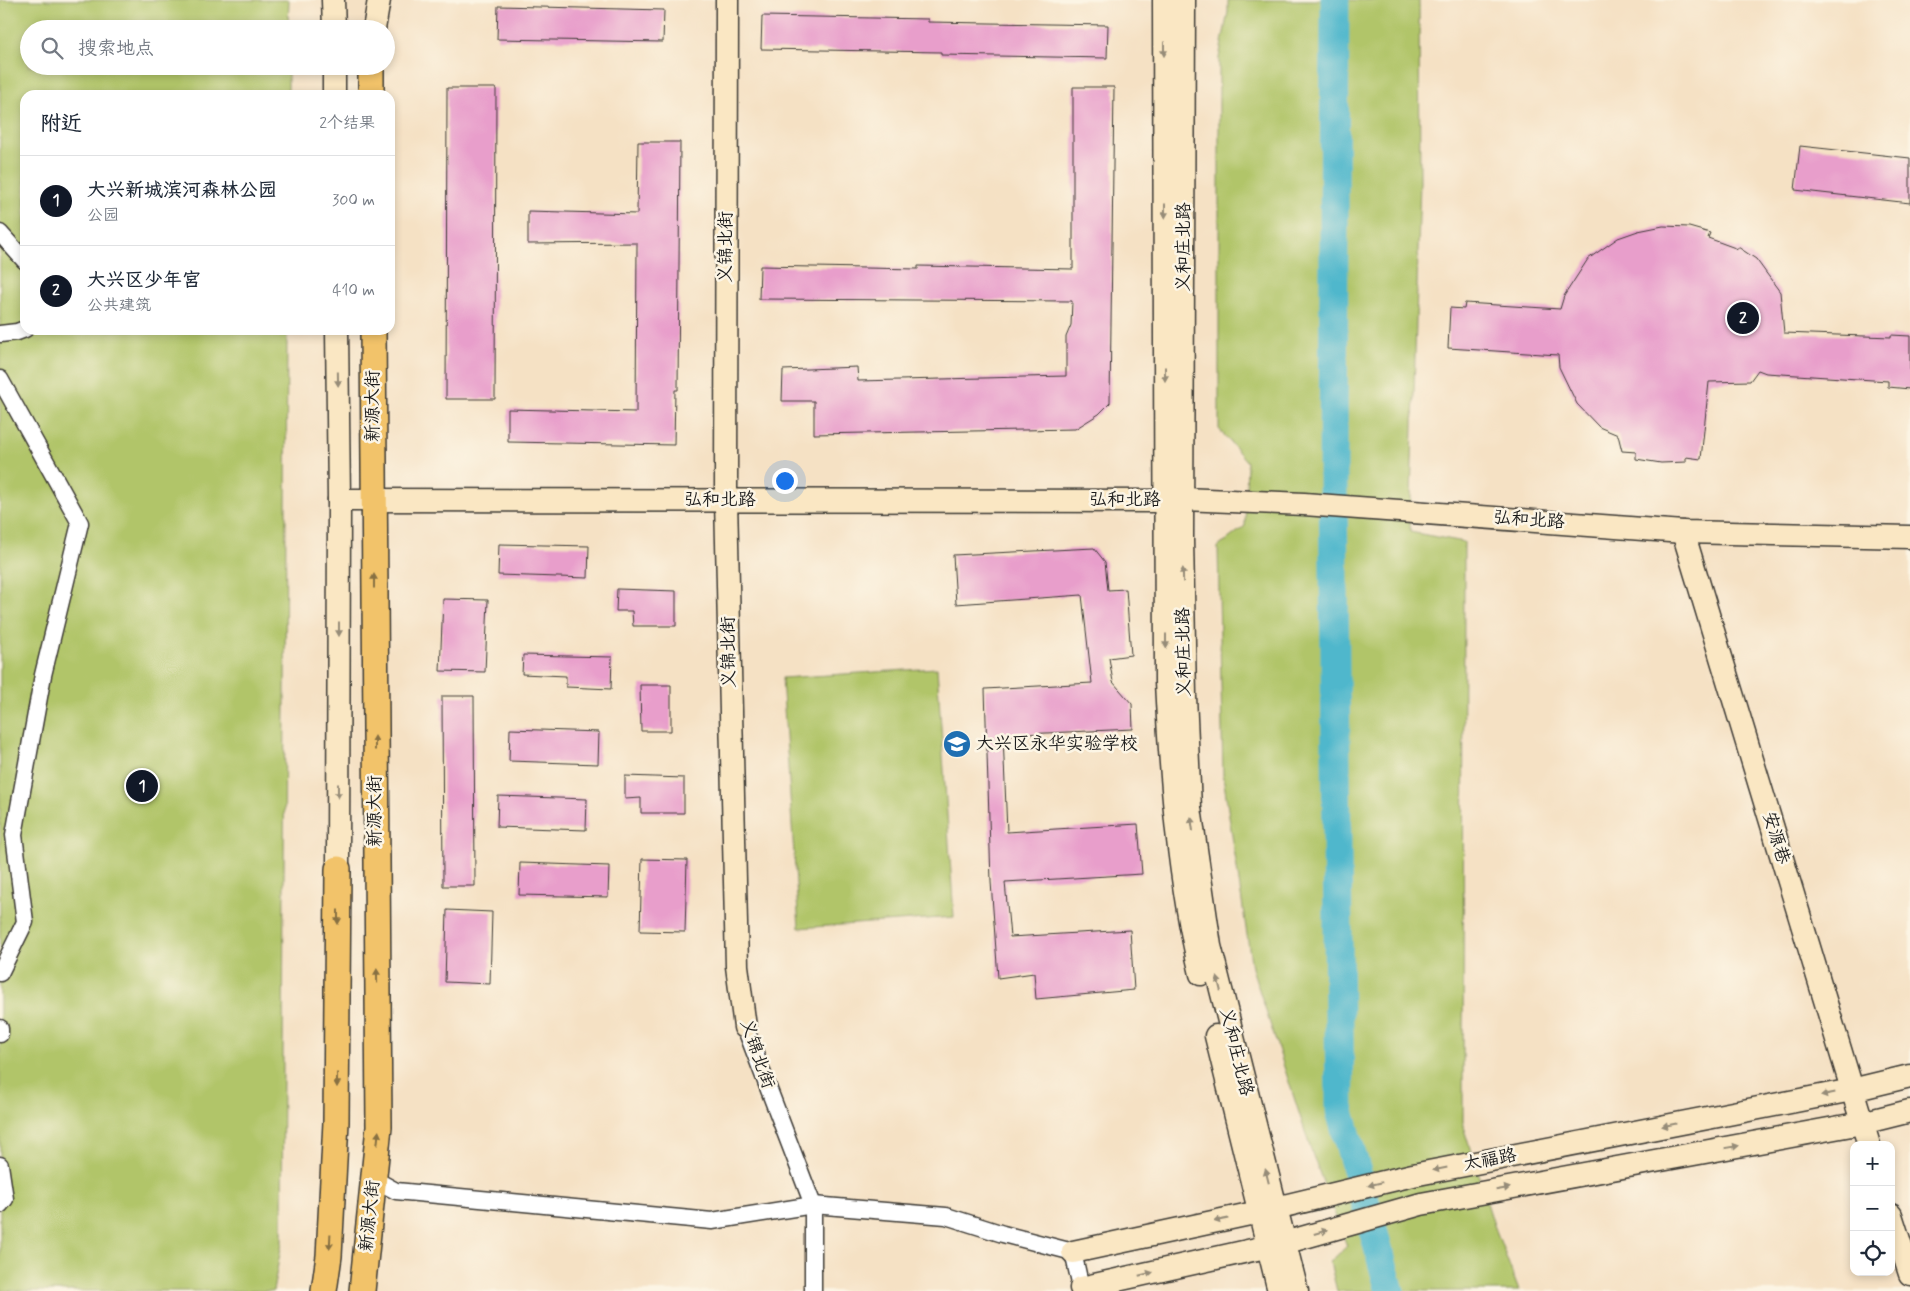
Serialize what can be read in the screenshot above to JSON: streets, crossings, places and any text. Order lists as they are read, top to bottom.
{
  "streets": {
    "main road": [
      "义锦北街",
      "义和庄北路",
      "新源大街",
      "弘和北路",
      "安源巷",
      "太福路"
    ]
  },
  "crossings": [
    ["义锦北街", "弘和北路"],
    ["义和庄北路", "弘和北路"],
    ["义和庄北路", "太福路"],
    ["新源大街", "弘和北路"],
    ["弘和北路", "安源巷"],
    ["安源巷", "太福路"]
  ],
  "places": {
    "school or university": ["大兴区永华实验学校"]
  },
  "page": {
    "search": "搜索地点",
    "heading": ["附近", "2个结果"],
    "list": [
      {
        "mark": "1",
        "name": "大兴新城滨河森林公园",
        "note": "公园",
        "value": "300 m"
      },
      {
        "mark": "2",
        "name": "大兴区少年宫",
        "note": "公共建筑",
        "value": "410 m"
      }
    ],
    "pins": ["2", "1"],
    "map_buttons": ["+", "−"]
  }
}
